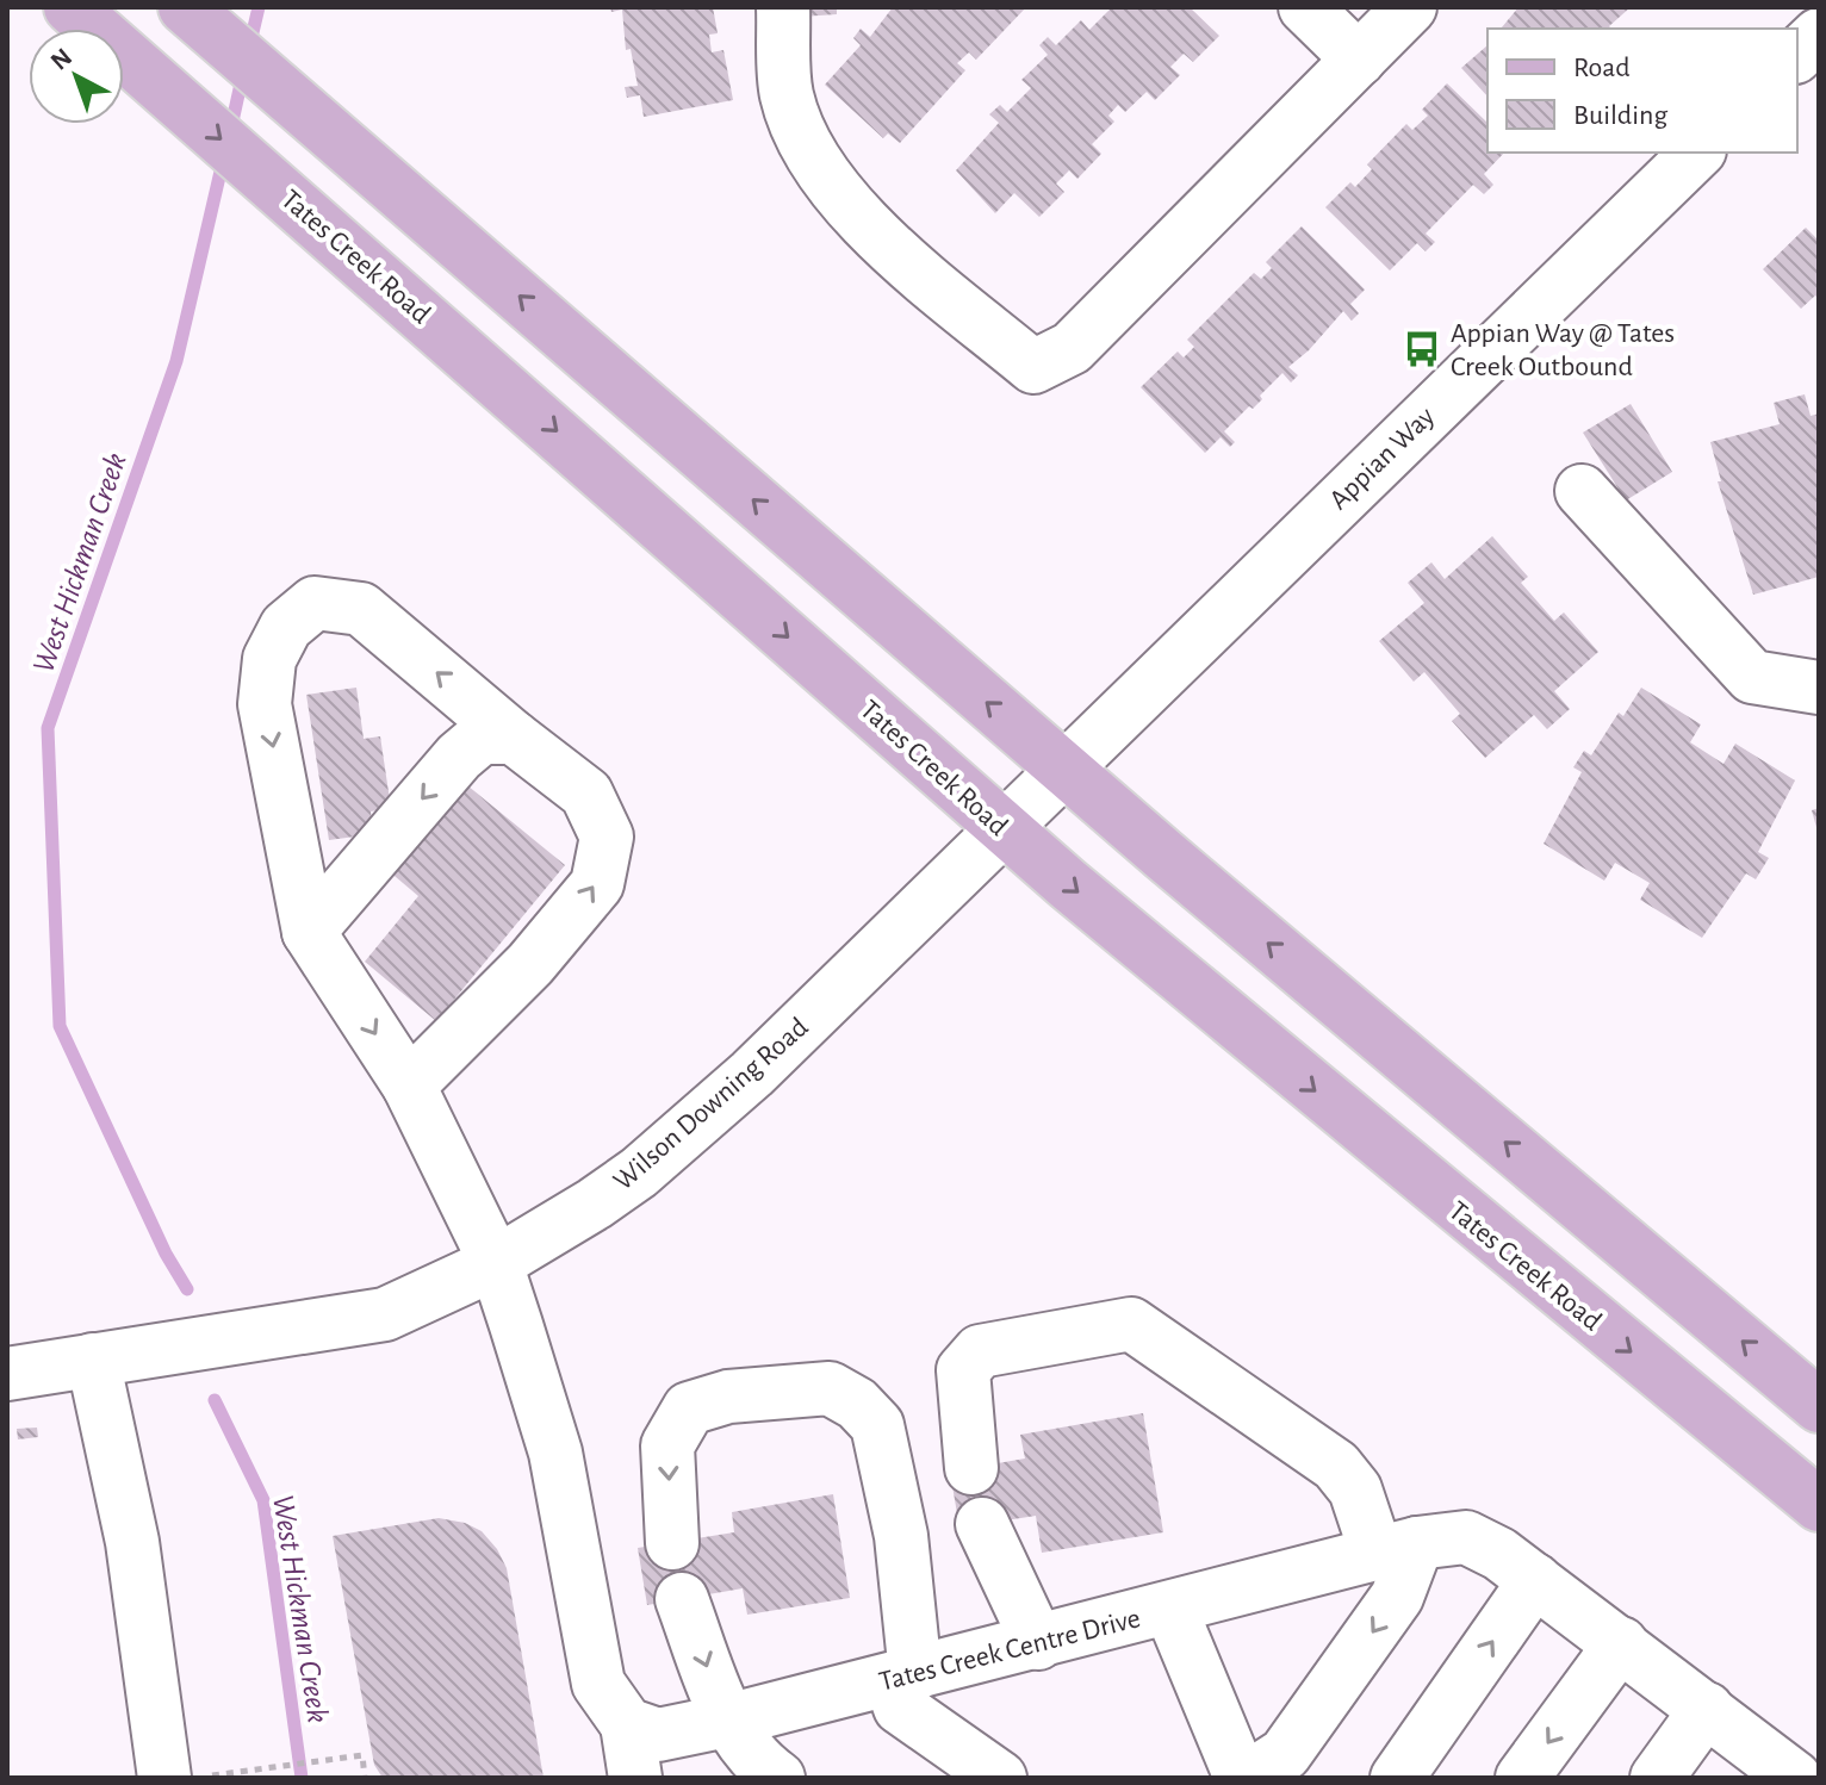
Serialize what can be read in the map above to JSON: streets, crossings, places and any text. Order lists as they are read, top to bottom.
{
  "streets": {
    "main road": ["Tates Creek Road"],
    "street": ["Appian Way", "Wilson Downing Road", "Tates Creek Centre Drive"]
  },
  "crossings": [
    ["Tates Creek Road", "Wilson Downing Road"],
    ["Appian Way", "Wilson Downing Road"]
  ],
  "water": ["West Hickman Creek"],
  "places": {
    "bus stop": ["Appian Way @ Tates Creek Outbound"]
  },
  "legend": ["Road", "Building"],
  "north": "top left"
}
